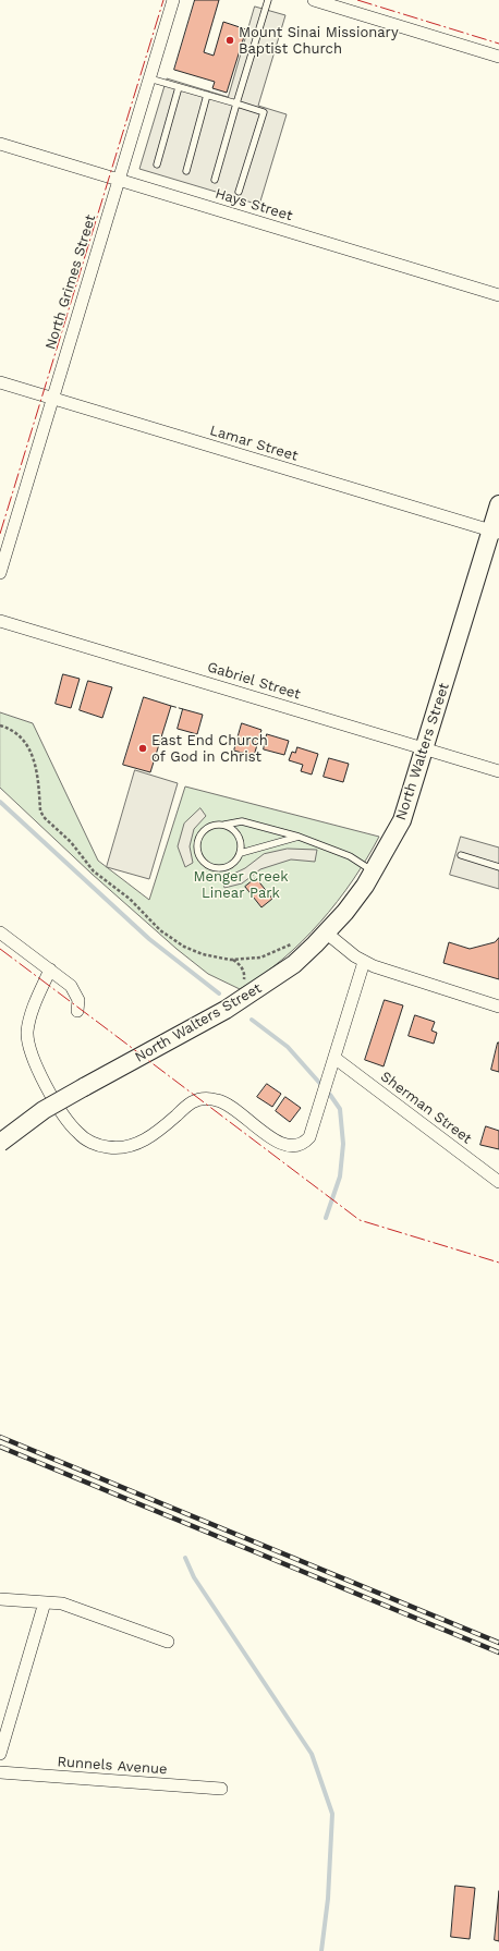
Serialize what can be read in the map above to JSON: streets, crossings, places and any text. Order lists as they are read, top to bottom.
{
  "streets": {
    "main road": ["North Walters Street"],
    "street": [
      "Hays Street",
      "North Grimes Street",
      "Lamar Street",
      "Gabriel Street",
      "Sherman Street",
      "Runnels Avenue"
    ]
  },
  "crossings": [
    ["Hays Street", "North Grimes Street"],
    ["North Grimes Street", "Lamar Street"],
    ["Lamar Street", "North Walters Street"],
    ["Gabriel Street", "North Walters Street"]
  ],
  "parks": ["Menger Creek Linear Park"],
  "places": ["Mount Sinai Missionary Baptist Church", "East End Church of God in Christ"]
}
